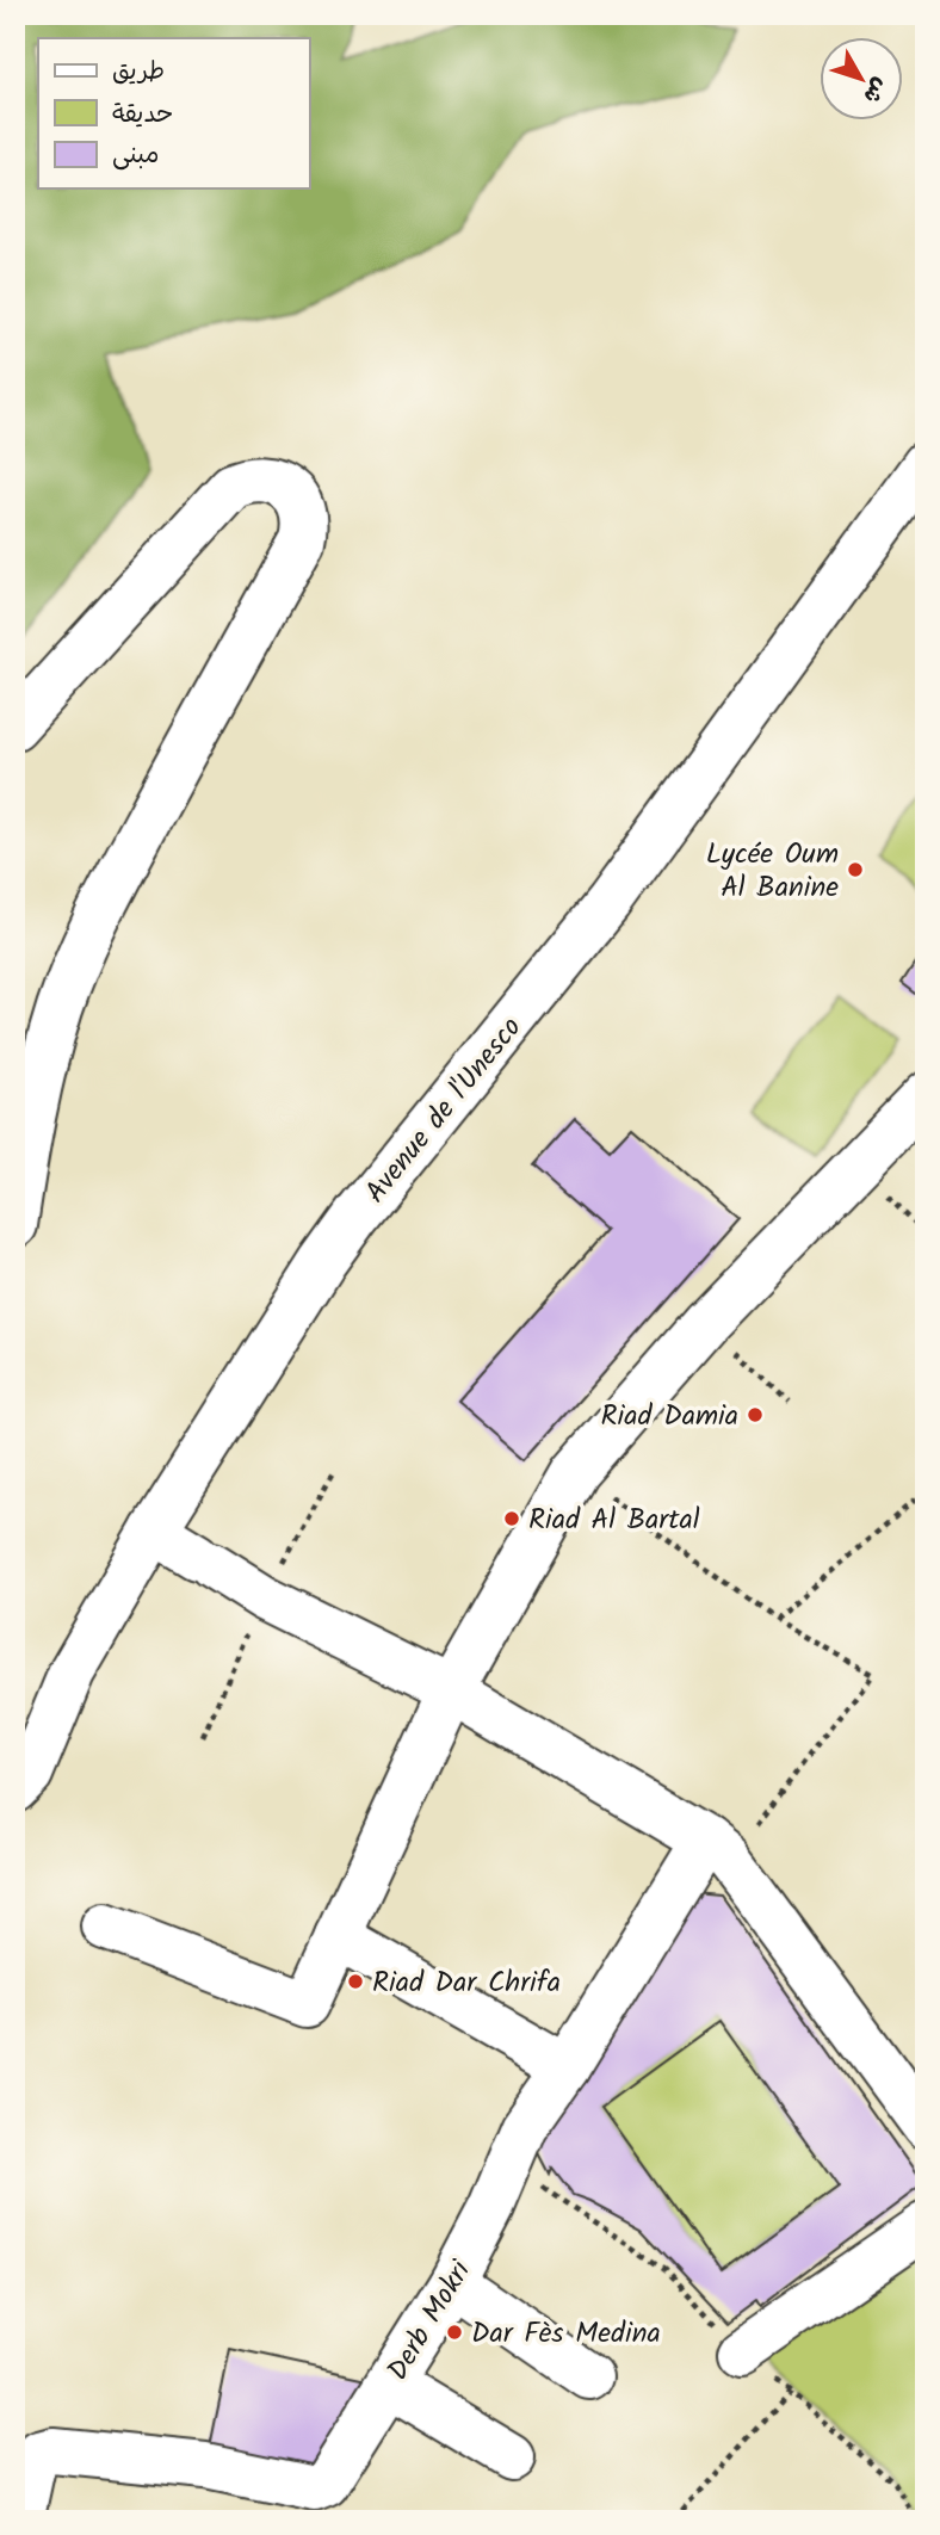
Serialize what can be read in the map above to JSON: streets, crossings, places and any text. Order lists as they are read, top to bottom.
{
  "streets": {
    "street": ["Avenue de l'Unesco", "Derb Mokri"]
  },
  "places": [
    "Lycée Oum Al Banine",
    "Riad Damia",
    "Riad Al Bartal",
    "Riad Dar Chrifa",
    "Dar Fès Medina"
  ],
  "legend": ["طريق", "حديقة", "مبنى"],
  "north": "bottom right"
}
